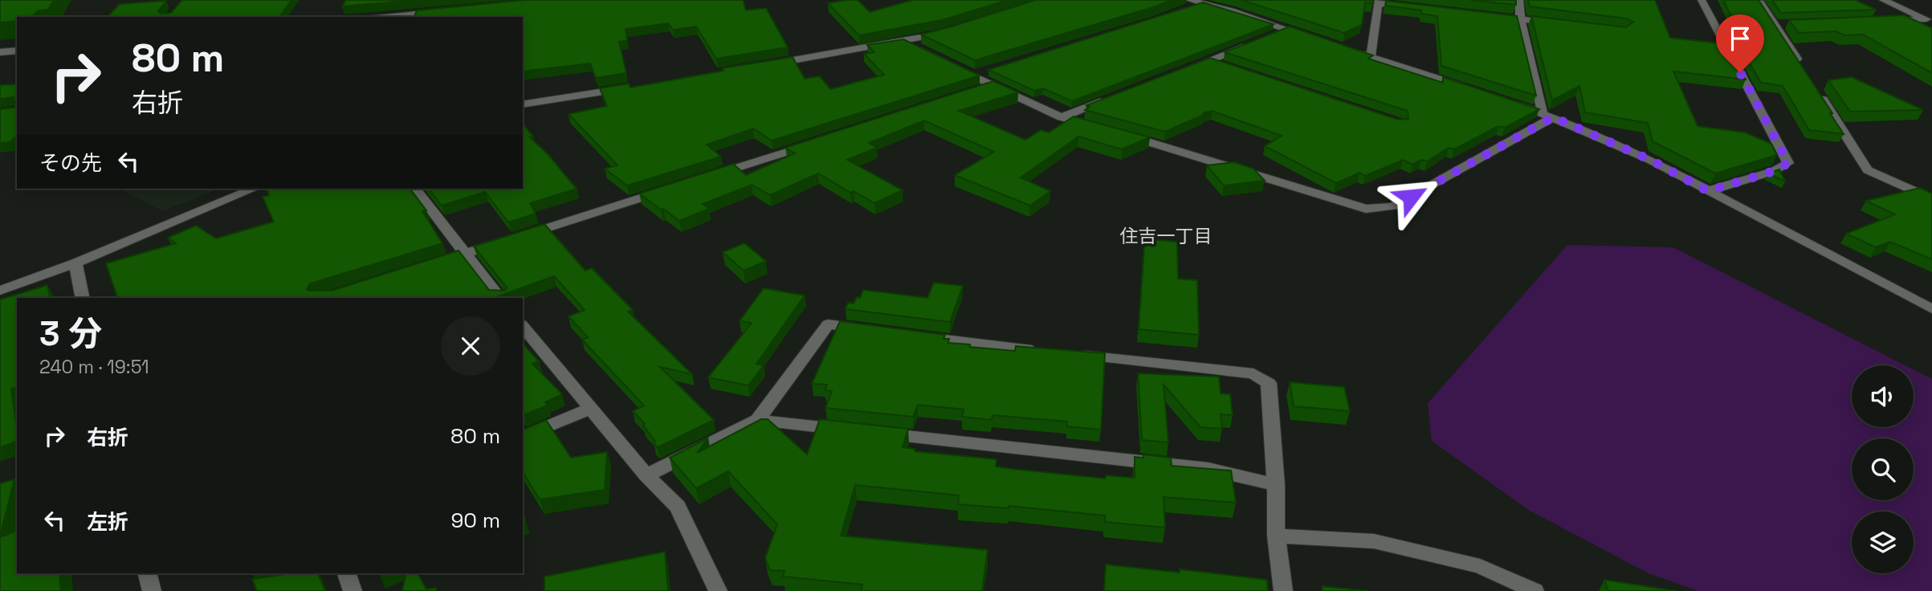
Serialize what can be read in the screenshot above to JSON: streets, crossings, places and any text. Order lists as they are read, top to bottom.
{
  "districts": ["住吉一丁目"],
  "page": {
    "turn": ["80 m", "右折"],
    "then": "その先",
    "heading": ["3 分", "240 m · 19:51"],
    "list": [
      {
        "name": "右折",
        "value": "80 m"
      },
      {
        "name": "左折",
        "value": "90 m"
      }
    ]
  }
}
